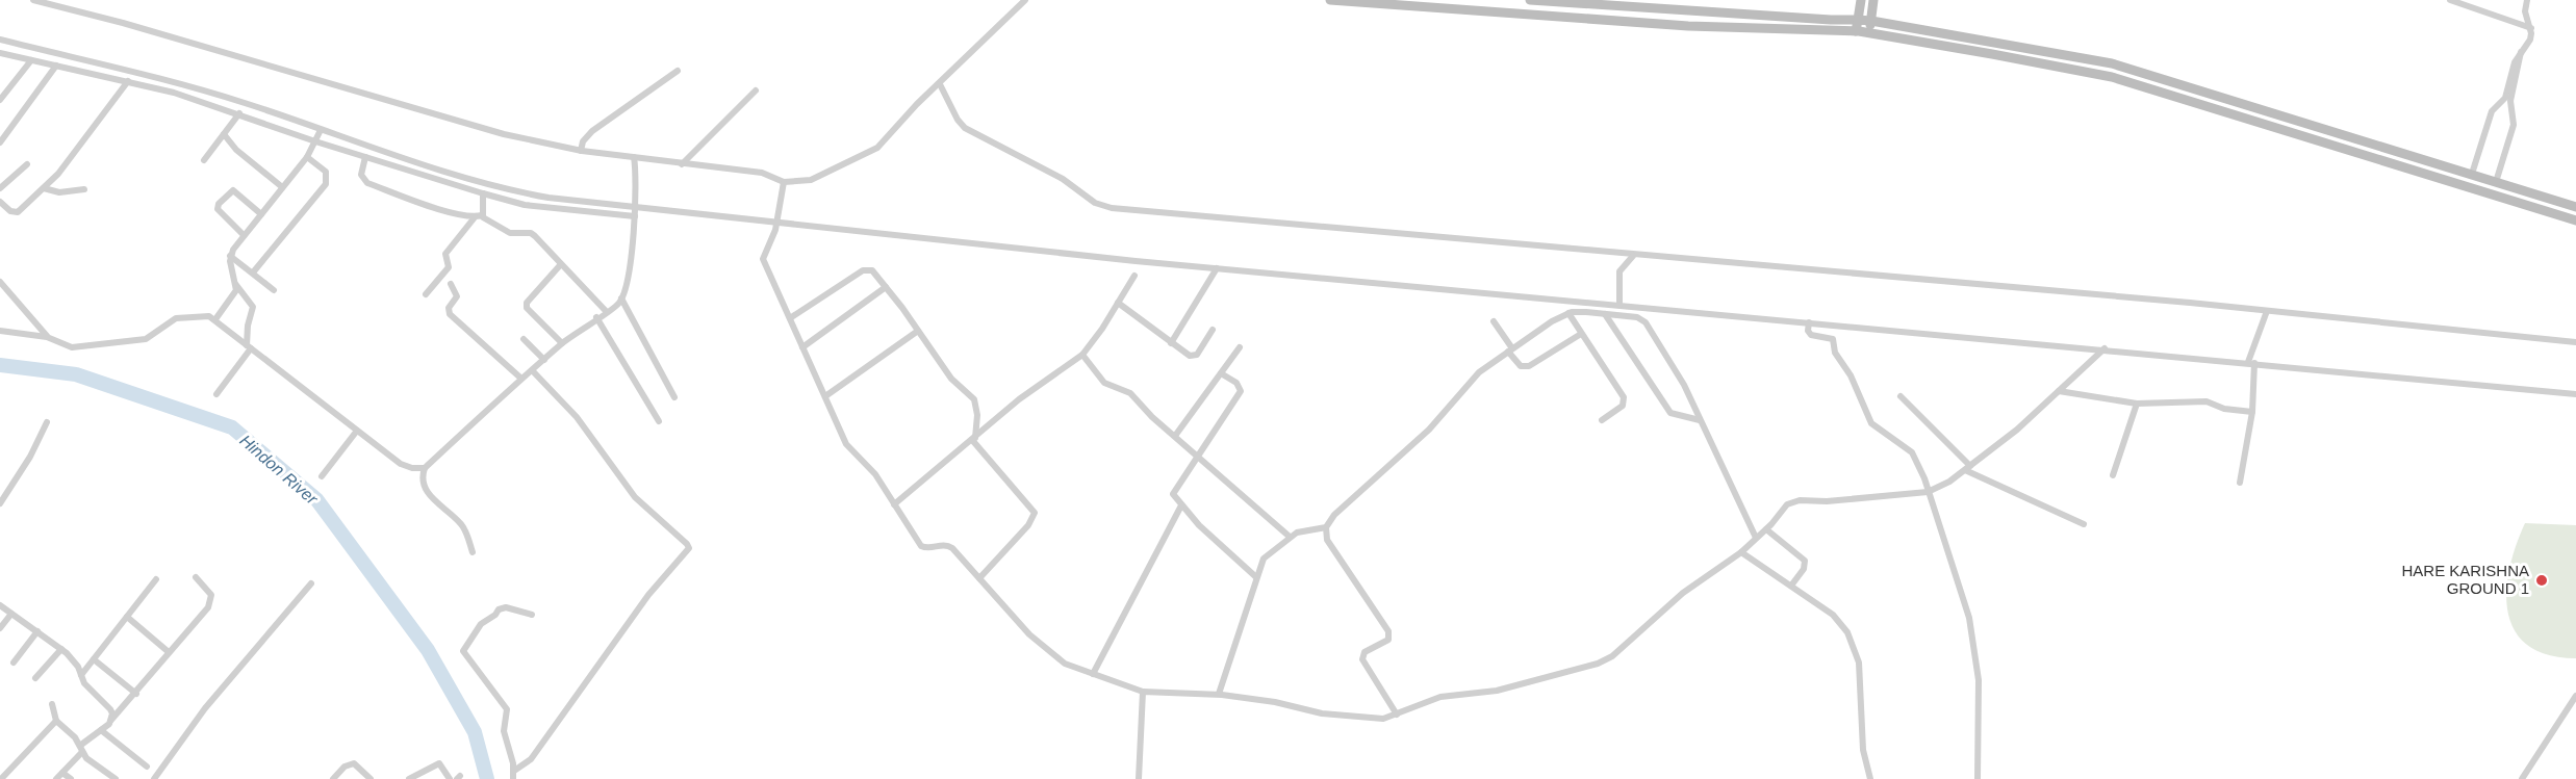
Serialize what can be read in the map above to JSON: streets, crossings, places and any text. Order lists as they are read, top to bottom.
{
  "water": ["Hindon River"],
  "places": ["HARE KARISHNA GROUND 1"]
}
